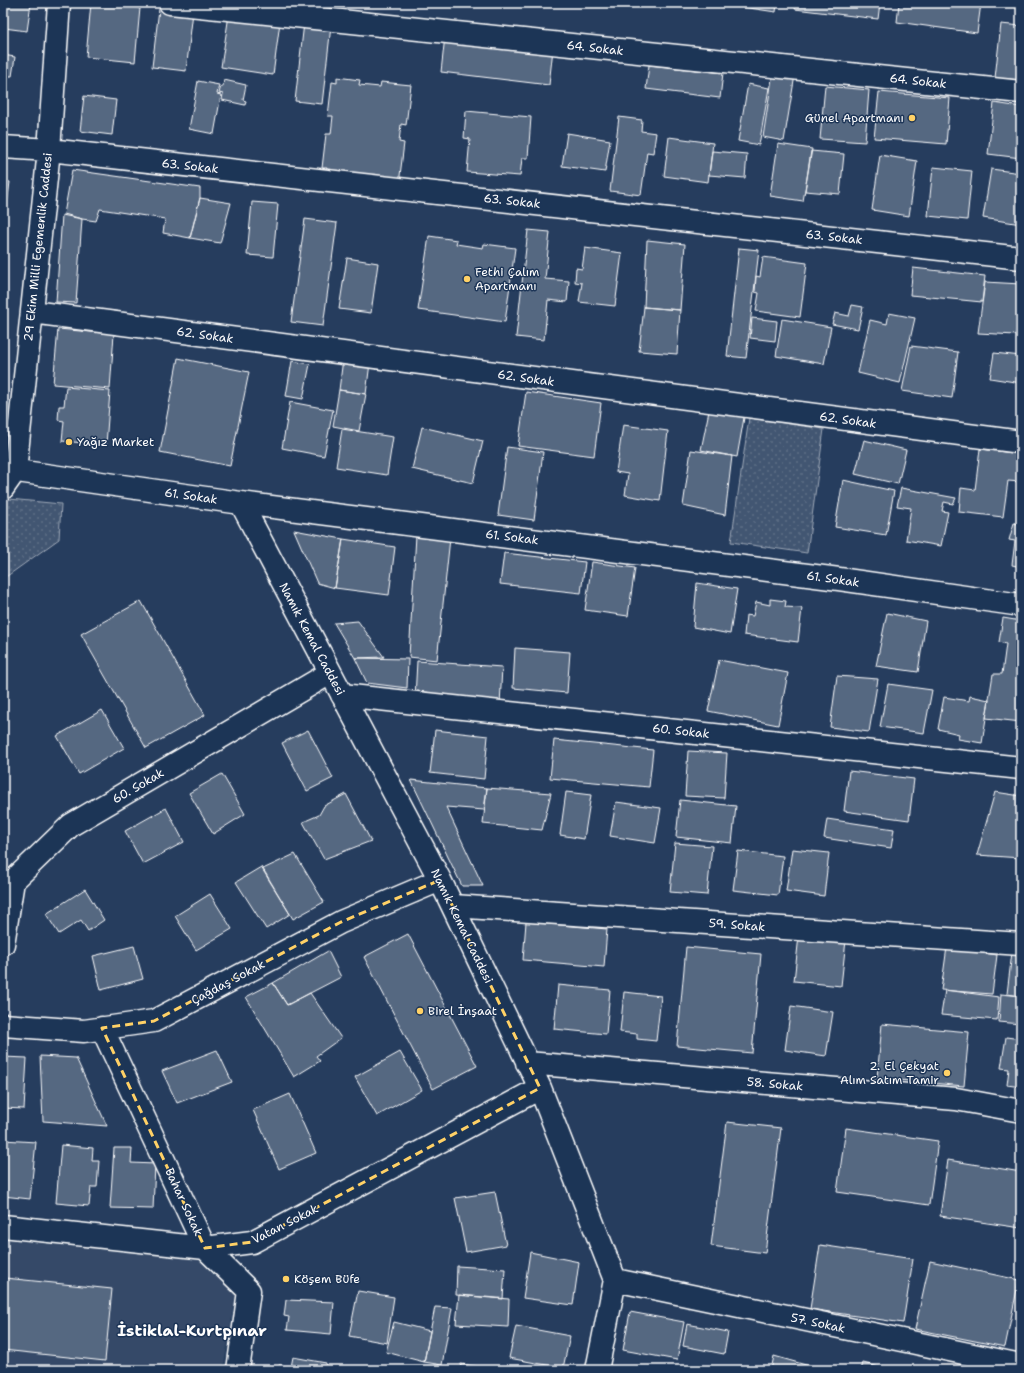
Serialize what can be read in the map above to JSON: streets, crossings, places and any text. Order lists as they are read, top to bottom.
{
  "streets": {
    "street": [
      "64. Sokak",
      "63. Sokak",
      "29 Ekim Milli Egemenlik Caddesi",
      "62. Sokak",
      "61. Sokak",
      "Namık Kemal Caddesi",
      "60. Sokak",
      "59. Sokak",
      "Çağdaş Sokak",
      "58. Sokak",
      "Bahar Sokak",
      "Vatan Sokak",
      "57. Sokak"
    ]
  },
  "crossings": [
    ["63. Sokak", "29 Ekim Milli Egemenlik Caddesi"],
    ["29 Ekim Milli Egemenlik Caddesi", "62. Sokak"],
    ["29 Ekim Milli Egemenlik Caddesi", "61. Sokak"],
    ["61. Sokak", "Namık Kemal Caddesi"],
    ["Namık Kemal Caddesi", "60. Sokak"],
    ["Namık Kemal Caddesi", "59. Sokak"],
    ["Namık Kemal Caddesi", "Çağdaş Sokak"],
    ["Namık Kemal Caddesi", "58. Sokak"],
    ["Namık Kemal Caddesi", "Vatan Sokak"],
    ["Namık Kemal Caddesi", "57. Sokak"],
    ["Çağdaş Sokak", "Bahar Sokak"],
    ["Bahar Sokak", "Vatan Sokak"]
  ],
  "districts": ["İstiklal-Kurtpınar"],
  "places": [
    "Günel Apartmanı",
    "Fethi Çalım Apartmanı",
    "Yağız Market",
    "Birel İnşaat",
    "2. El Çekyat Alım Satım Tamir",
    "Köşem Büfe"
  ]
}
